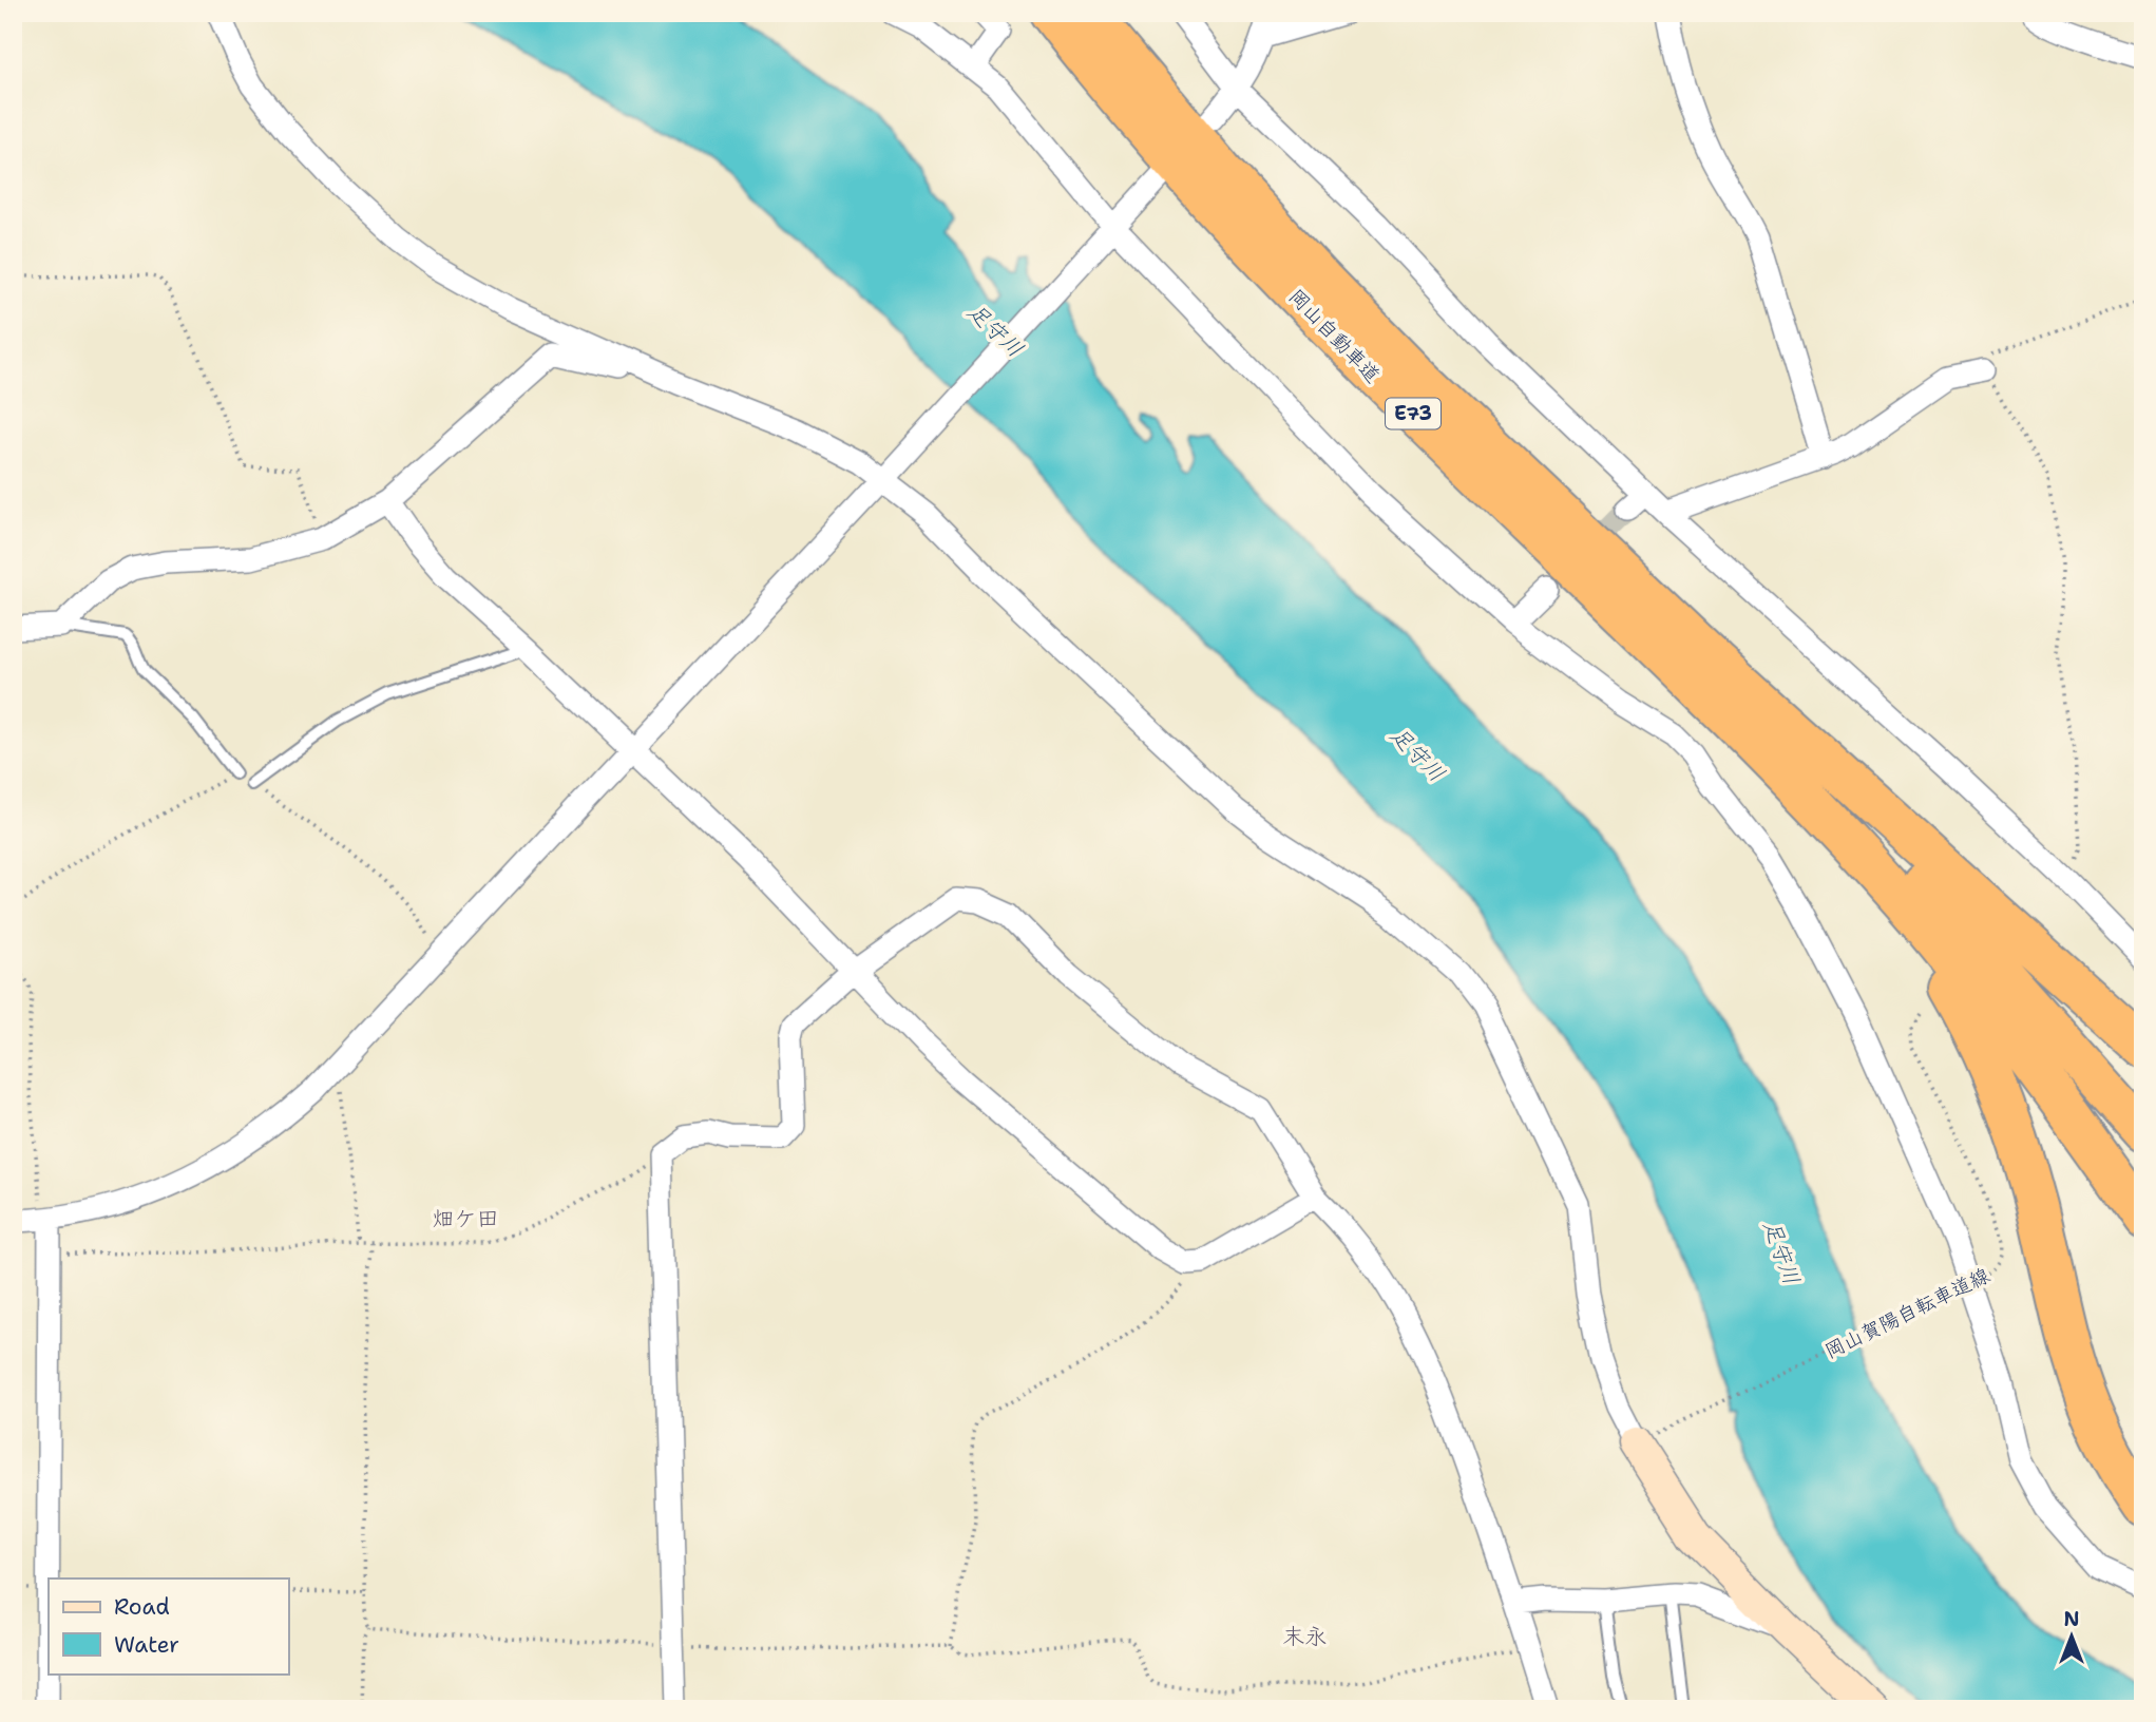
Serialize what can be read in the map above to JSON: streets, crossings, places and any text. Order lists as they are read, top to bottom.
{
  "streets": {
    "highway": ["岡山自動車道", "E73"],
    "path": ["岡山賀陽自転車道線"]
  },
  "districts": ["畑ケ田", "末永"],
  "water": ["足守川"],
  "legend": ["Road", "Water"],
  "north": "top"
}
